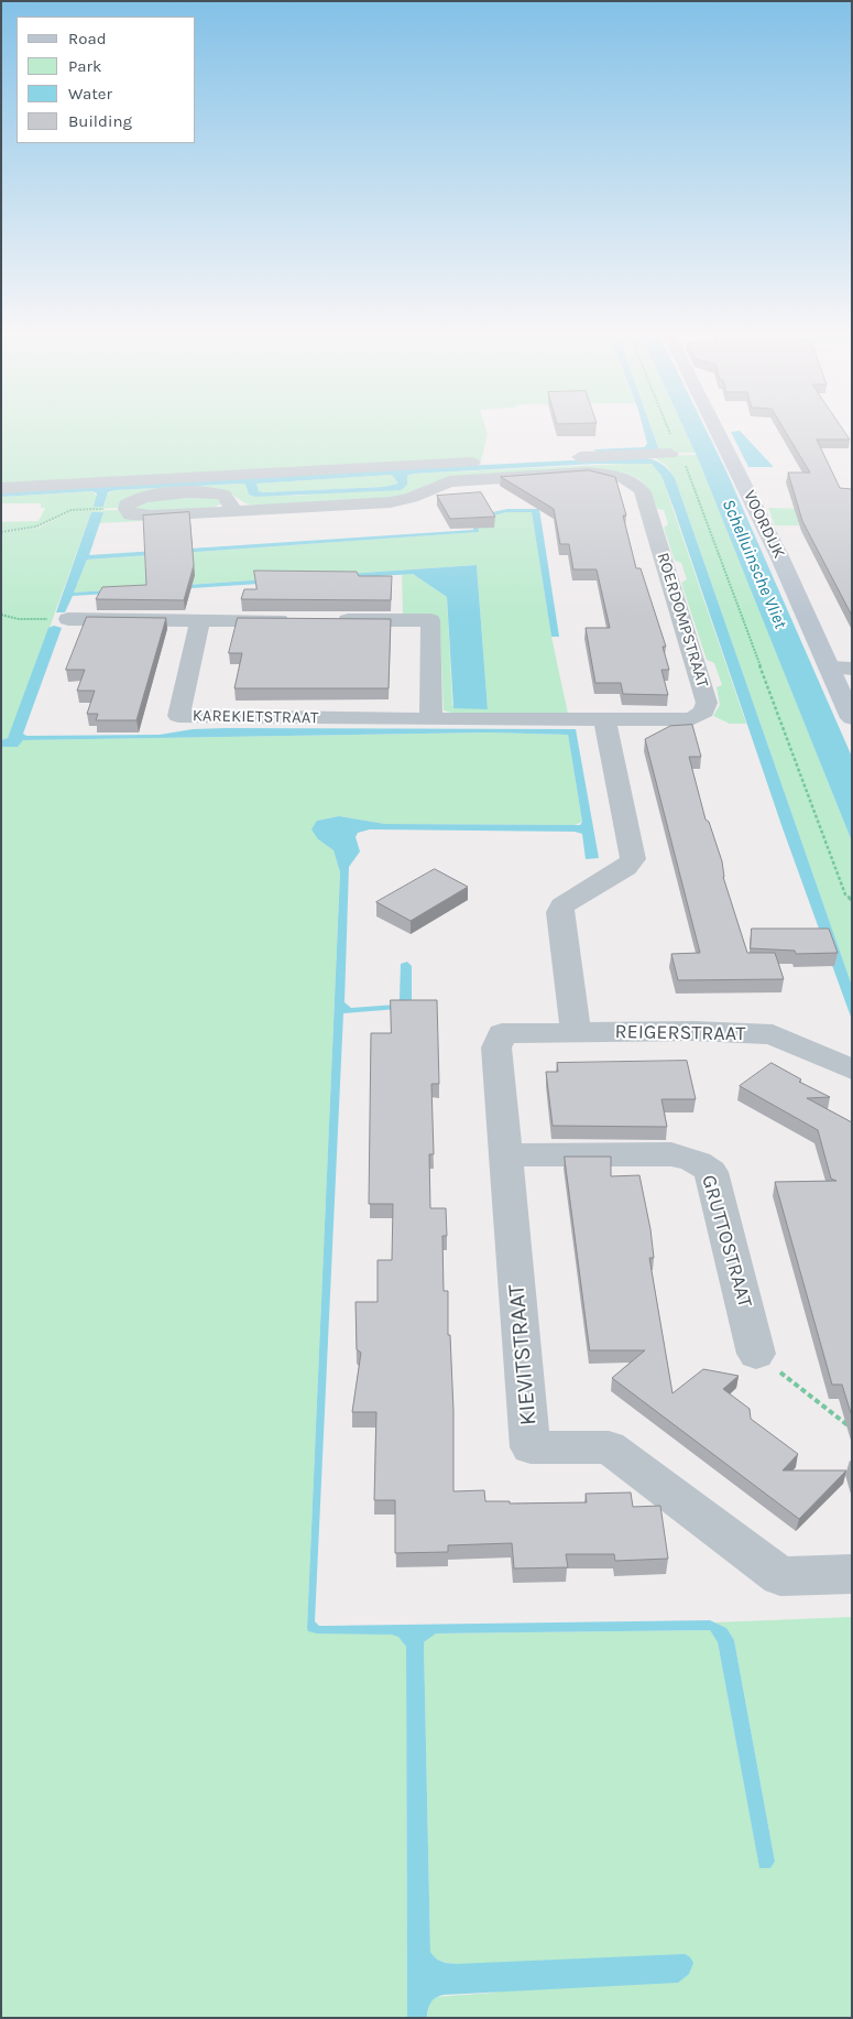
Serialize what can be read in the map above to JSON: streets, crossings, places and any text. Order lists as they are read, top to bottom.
{
  "streets": {
    "street": [
      "VOORDIJK",
      "ROERDOMPSTRAAT",
      "KAREKIETSTRAAT",
      "REIGERSTRAAT",
      "GRUTTOSTRAAT",
      "KIEVITSTRAAT"
    ]
  },
  "crossings": [
    ["ROERDOMPSTRAAT", "KAREKIETSTRAAT"],
    ["REIGERSTRAAT", "KIEVITSTRAAT"],
    ["GRUTTOSTRAAT", "KIEVITSTRAAT"]
  ],
  "water": ["Schelluinsche Vliet"],
  "legend": [
    "Road",
    "Park",
    "Water",
    "Building"
  ]
}
